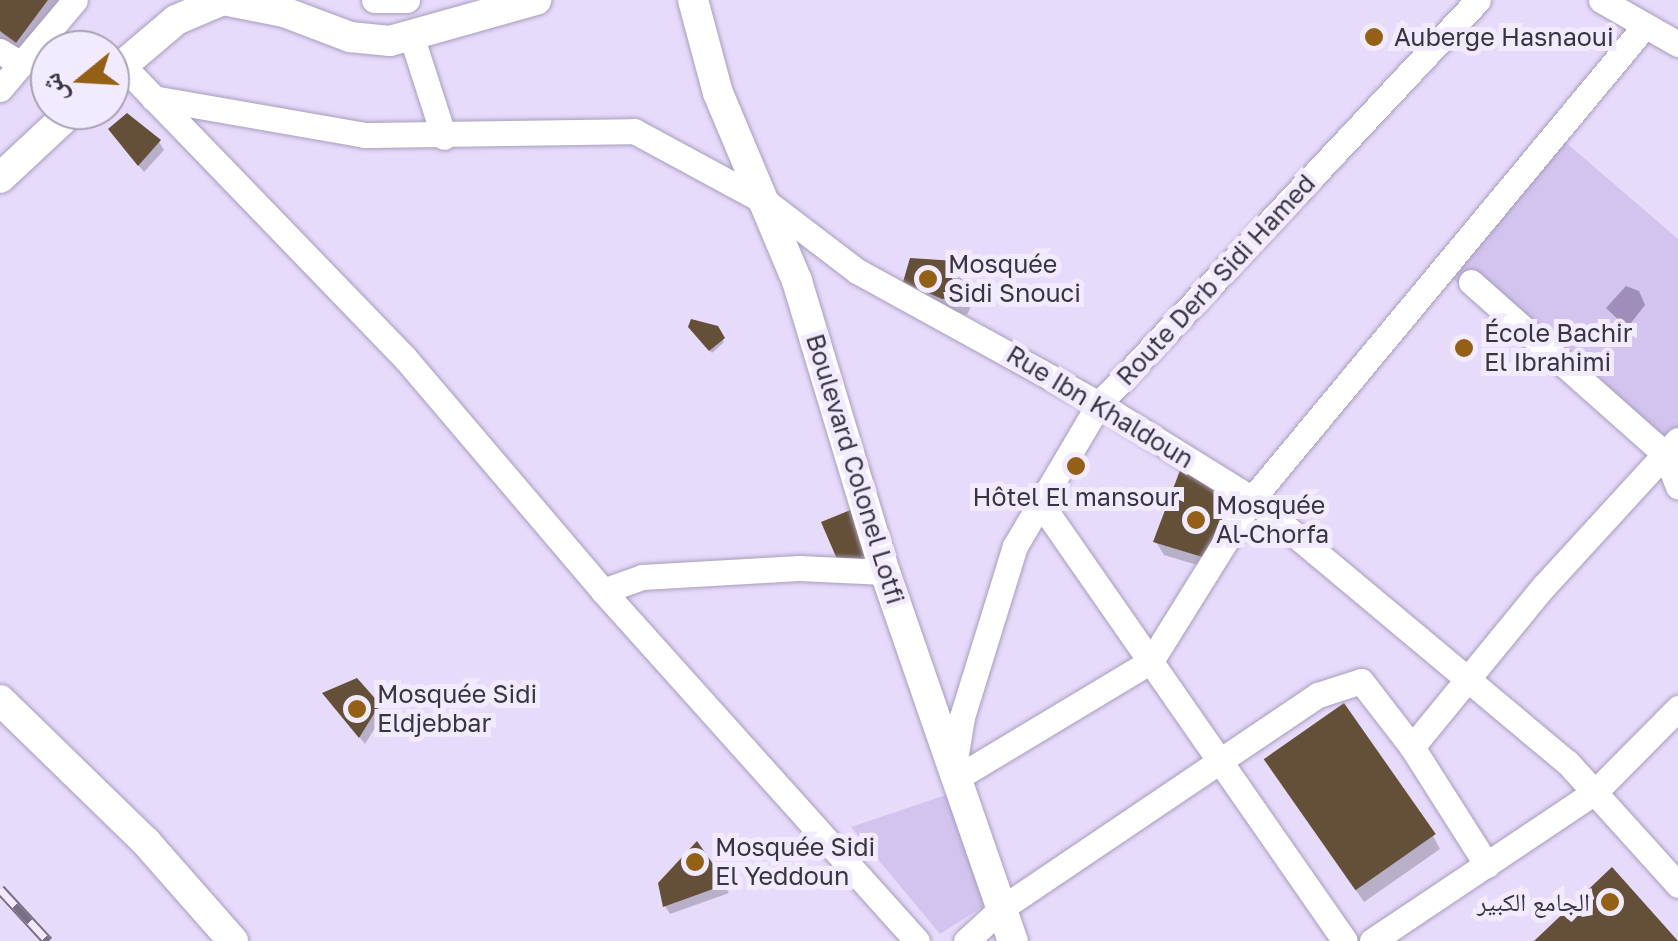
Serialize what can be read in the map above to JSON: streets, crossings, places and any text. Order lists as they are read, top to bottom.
{
  "streets": {
    "main road": ["Boulevard Colonel Lotfi"],
    "street": ["Route Derb Sidi Hamed", "Rue Ibn Khaldoun"]
  },
  "crossings": [
    ["Route Derb Sidi Hamed", "Rue Ibn Khaldoun"],
    ["Route Derb Sidi Hamed", "Boulevard Colonel Lotfi"],
    ["Rue Ibn Khaldoun", "Boulevard Colonel Lotfi"]
  ],
  "places": [
    "Auberge Hasnaoui",
    "Mosquée Sidi Snouci",
    "École Bachir El Ibrahimi",
    "Hôtel El mansour",
    "Mosquée Al-Chorfa",
    "Mosquée Sidi Eldjebbar",
    "Mosquée Sidi El Yeddoun",
    "الجامع الكبير"
  ],
  "north": "left"
}
